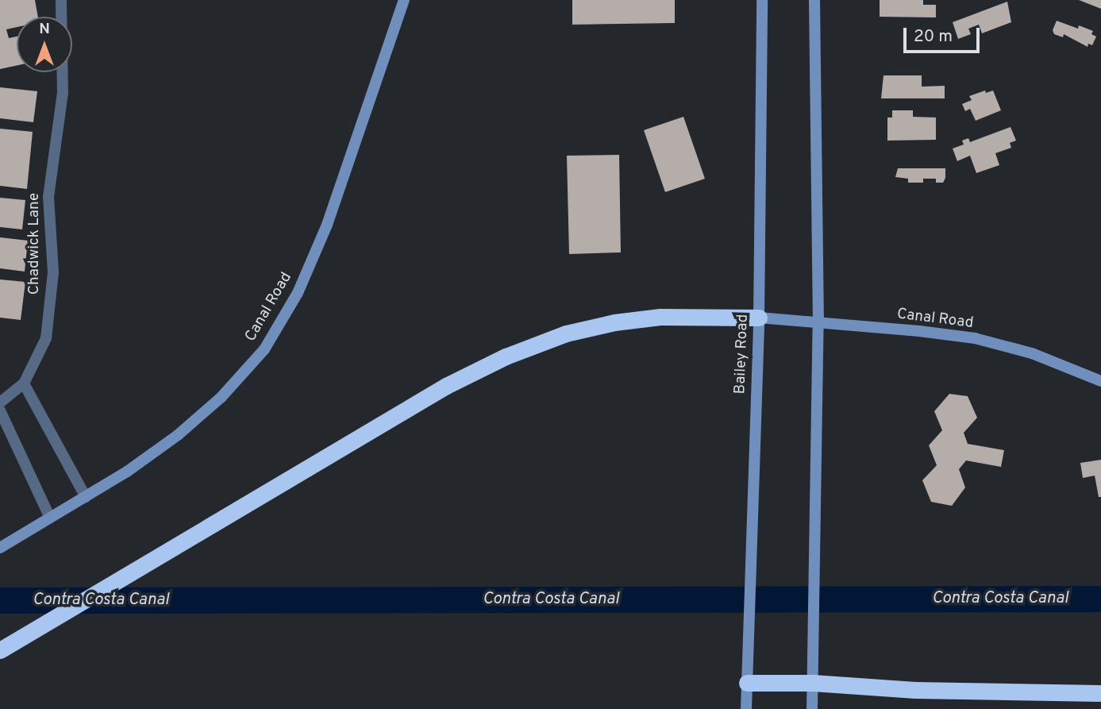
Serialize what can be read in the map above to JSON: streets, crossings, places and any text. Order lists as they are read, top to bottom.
{
  "streets": {
    "main road": ["Canal Road", "Bailey Road"],
    "street": ["Chadwick Lane"]
  },
  "crossings": [
    ["Canal Road", "Bailey Road"]
  ],
  "water": ["Contra Costa Canal"],
  "scale_bar": "20 m",
  "north": "top"
}
